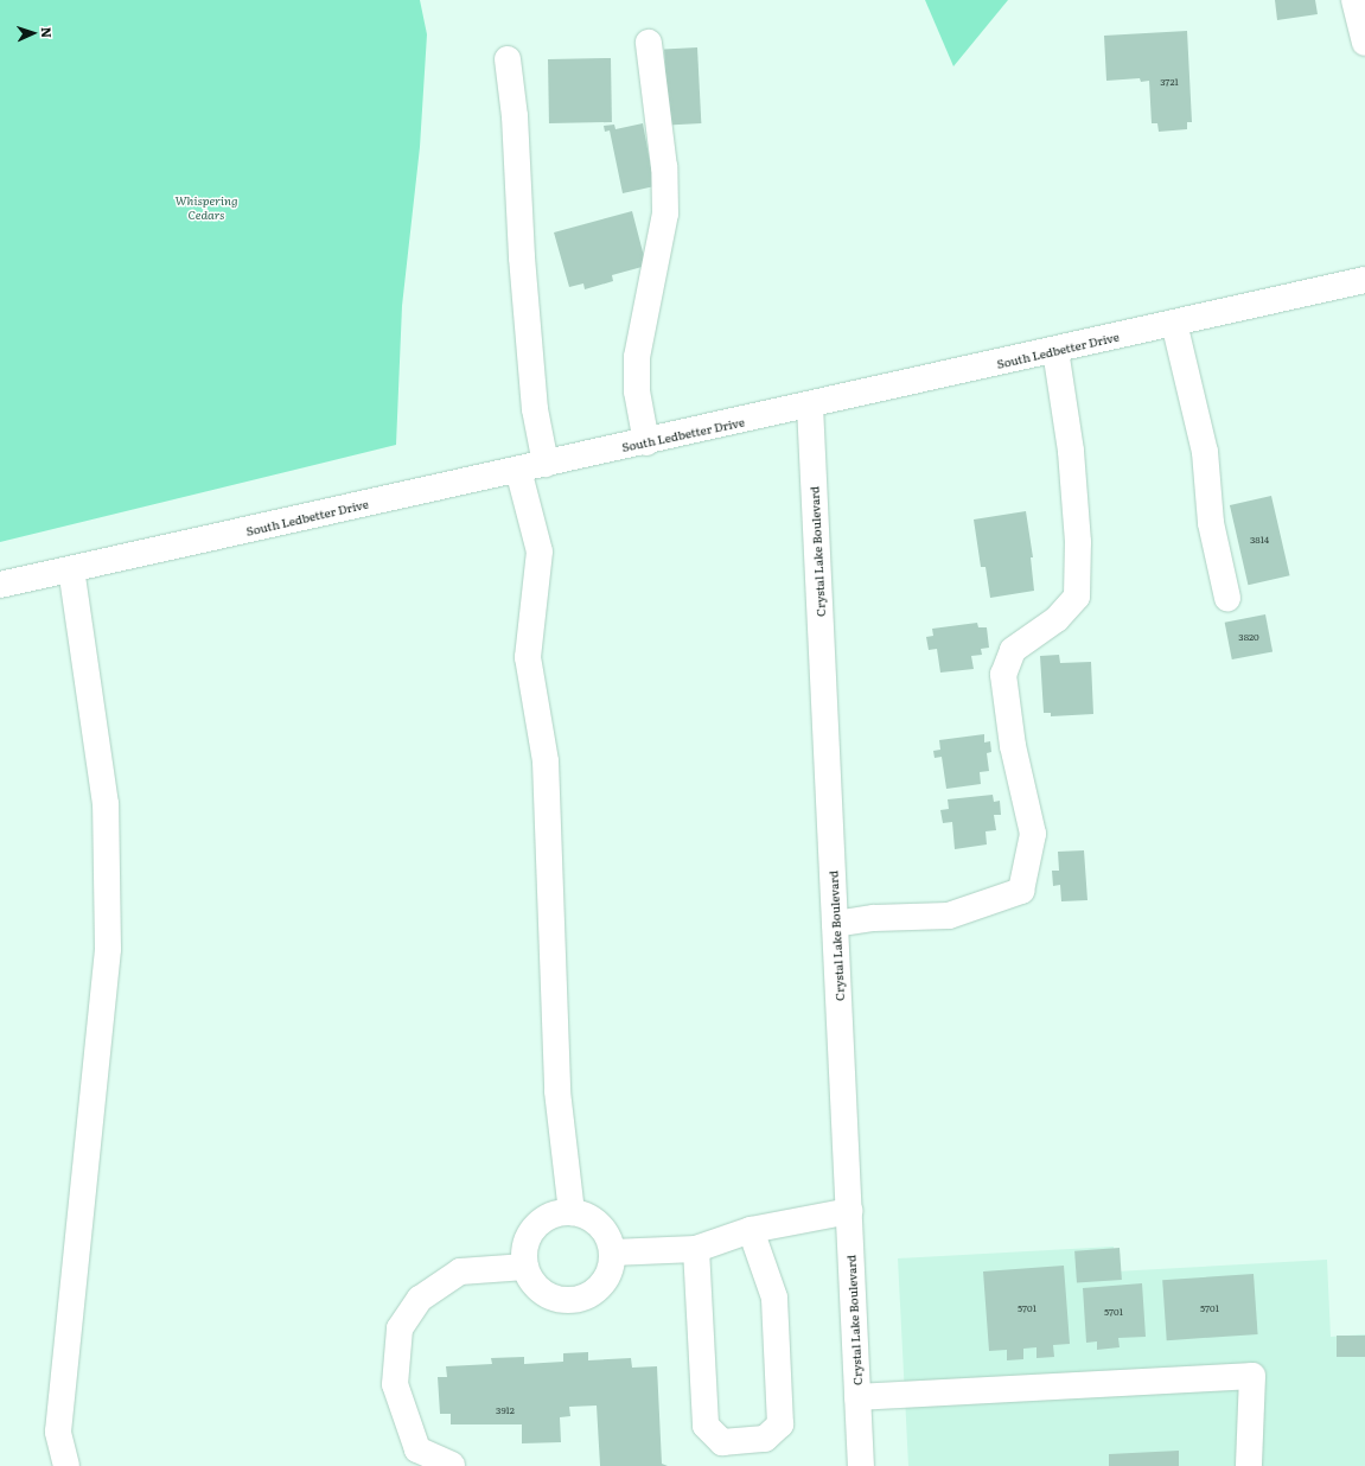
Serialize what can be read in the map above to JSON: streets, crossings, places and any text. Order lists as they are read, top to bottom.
{
  "streets": {
    "street": ["South Ledbetter Drive", "Crystal Lake Boulevard"]
  },
  "crossings": [
    ["South Ledbetter Drive", "Crystal Lake Boulevard"]
  ],
  "parks": ["Whispering Cedars"],
  "house_numbers": [
    "3721",
    "3814",
    "3820",
    "5701",
    "5701",
    "5701",
    "3912"
  ],
  "north": "right"
}
